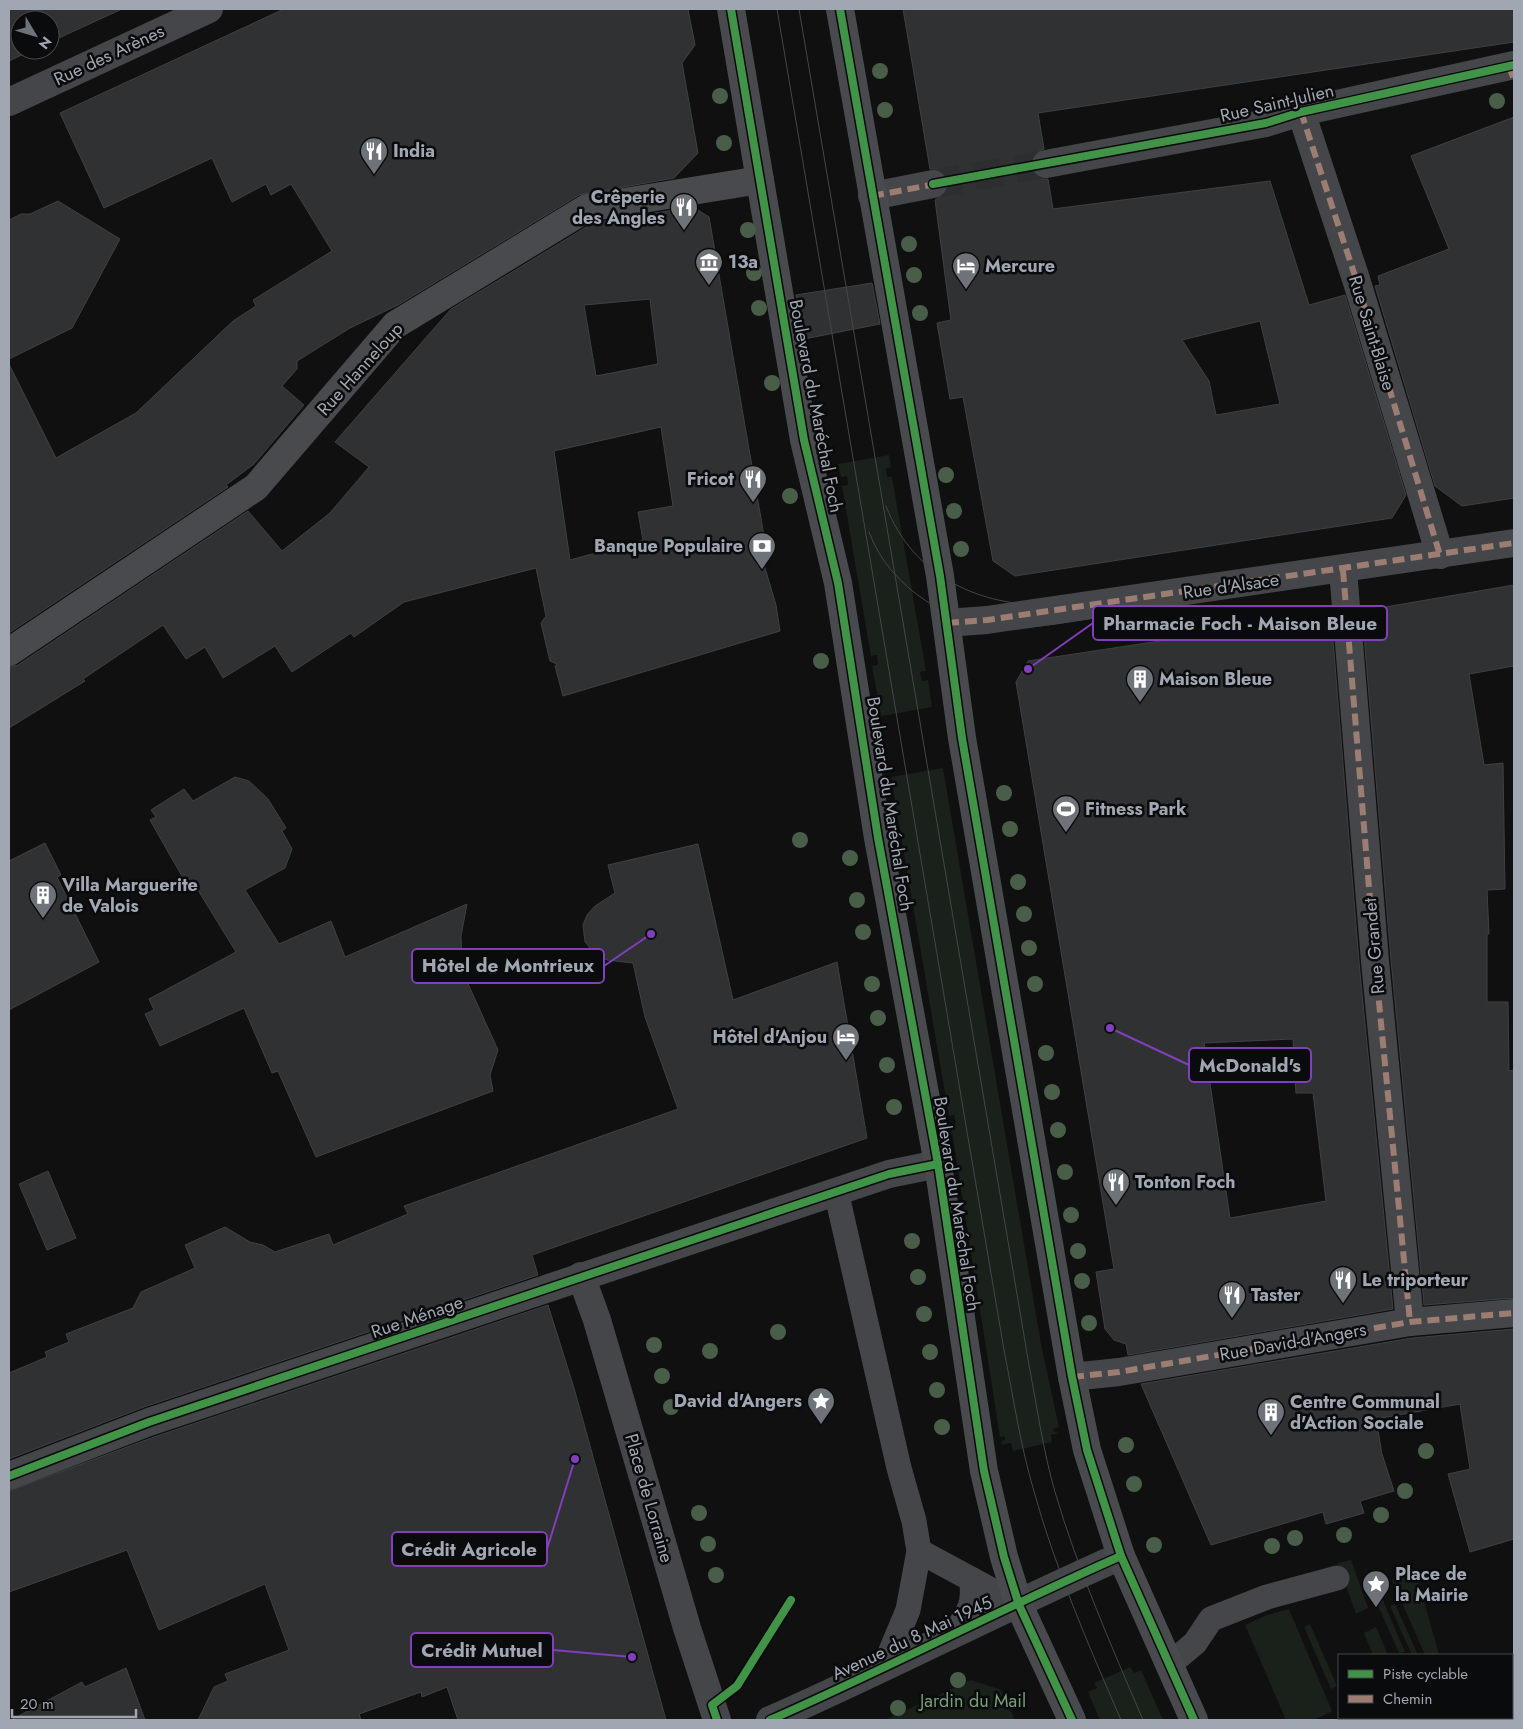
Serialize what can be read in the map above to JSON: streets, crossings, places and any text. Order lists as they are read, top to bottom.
{
  "streets": {
    "main road": ["Rue Hanneloup", "Boulevard du Maréchal Foch"],
    "street": [
      "Rue des Arènes",
      "Rue Saint-Julien",
      "Rue Saint-Blaise",
      "Rue d'Alsace",
      "Rue Grandet",
      "Rue Ménage",
      "Rue David-d'Angers",
      "Place de Lorraine",
      "Avenue du 8 Mai 1945"
    ]
  },
  "crossings": [
    ["Rue Saint-Julien", "Rue Saint-Blaise"],
    ["Rue Saint-Blaise", "Rue d'Alsace"],
    ["Rue Hanneloup", "Boulevard du Maréchal Foch"],
    ["Boulevard du Maréchal Foch", "Rue Ménage"],
    ["Boulevard du Maréchal Foch", "Avenue du 8 Mai 1945"],
    ["Rue d'Alsace", "Rue Grandet"],
    ["Rue Grandet", "Rue David-d'Angers"],
    ["Rue Ménage", "Place de Lorraine"]
  ],
  "parks": ["Jardin du Mail"],
  "places": {
    "restaurant": [
      "India",
      "Crêperie des Angles",
      "Fricot",
      "Tonton Foch",
      "Le triporteur",
      "Taster"
    ],
    "museum": ["13a"],
    "hotel": ["Mercure", "Hôtel d'Anjou"],
    "bank": ["Banque Populaire"],
    "other": [
      "Pharmacie Foch - Maison Bleue",
      "Hôtel de Montrieux",
      "McDonald's",
      "Crédit Agricole",
      "Crédit Mutuel"
    ],
    "building": ["Maison Bleue", "Villa Marguerite de Valois", "Centre Communal d'Action Sociale"],
    "sports": ["Fitness Park"],
    "place": ["David d'Angers", "Place de la Mairie"]
  },
  "legend": ["Piste cyclable", "Chemin"],
  "scale_bar": "20 m",
  "north": "bottom right"
}
